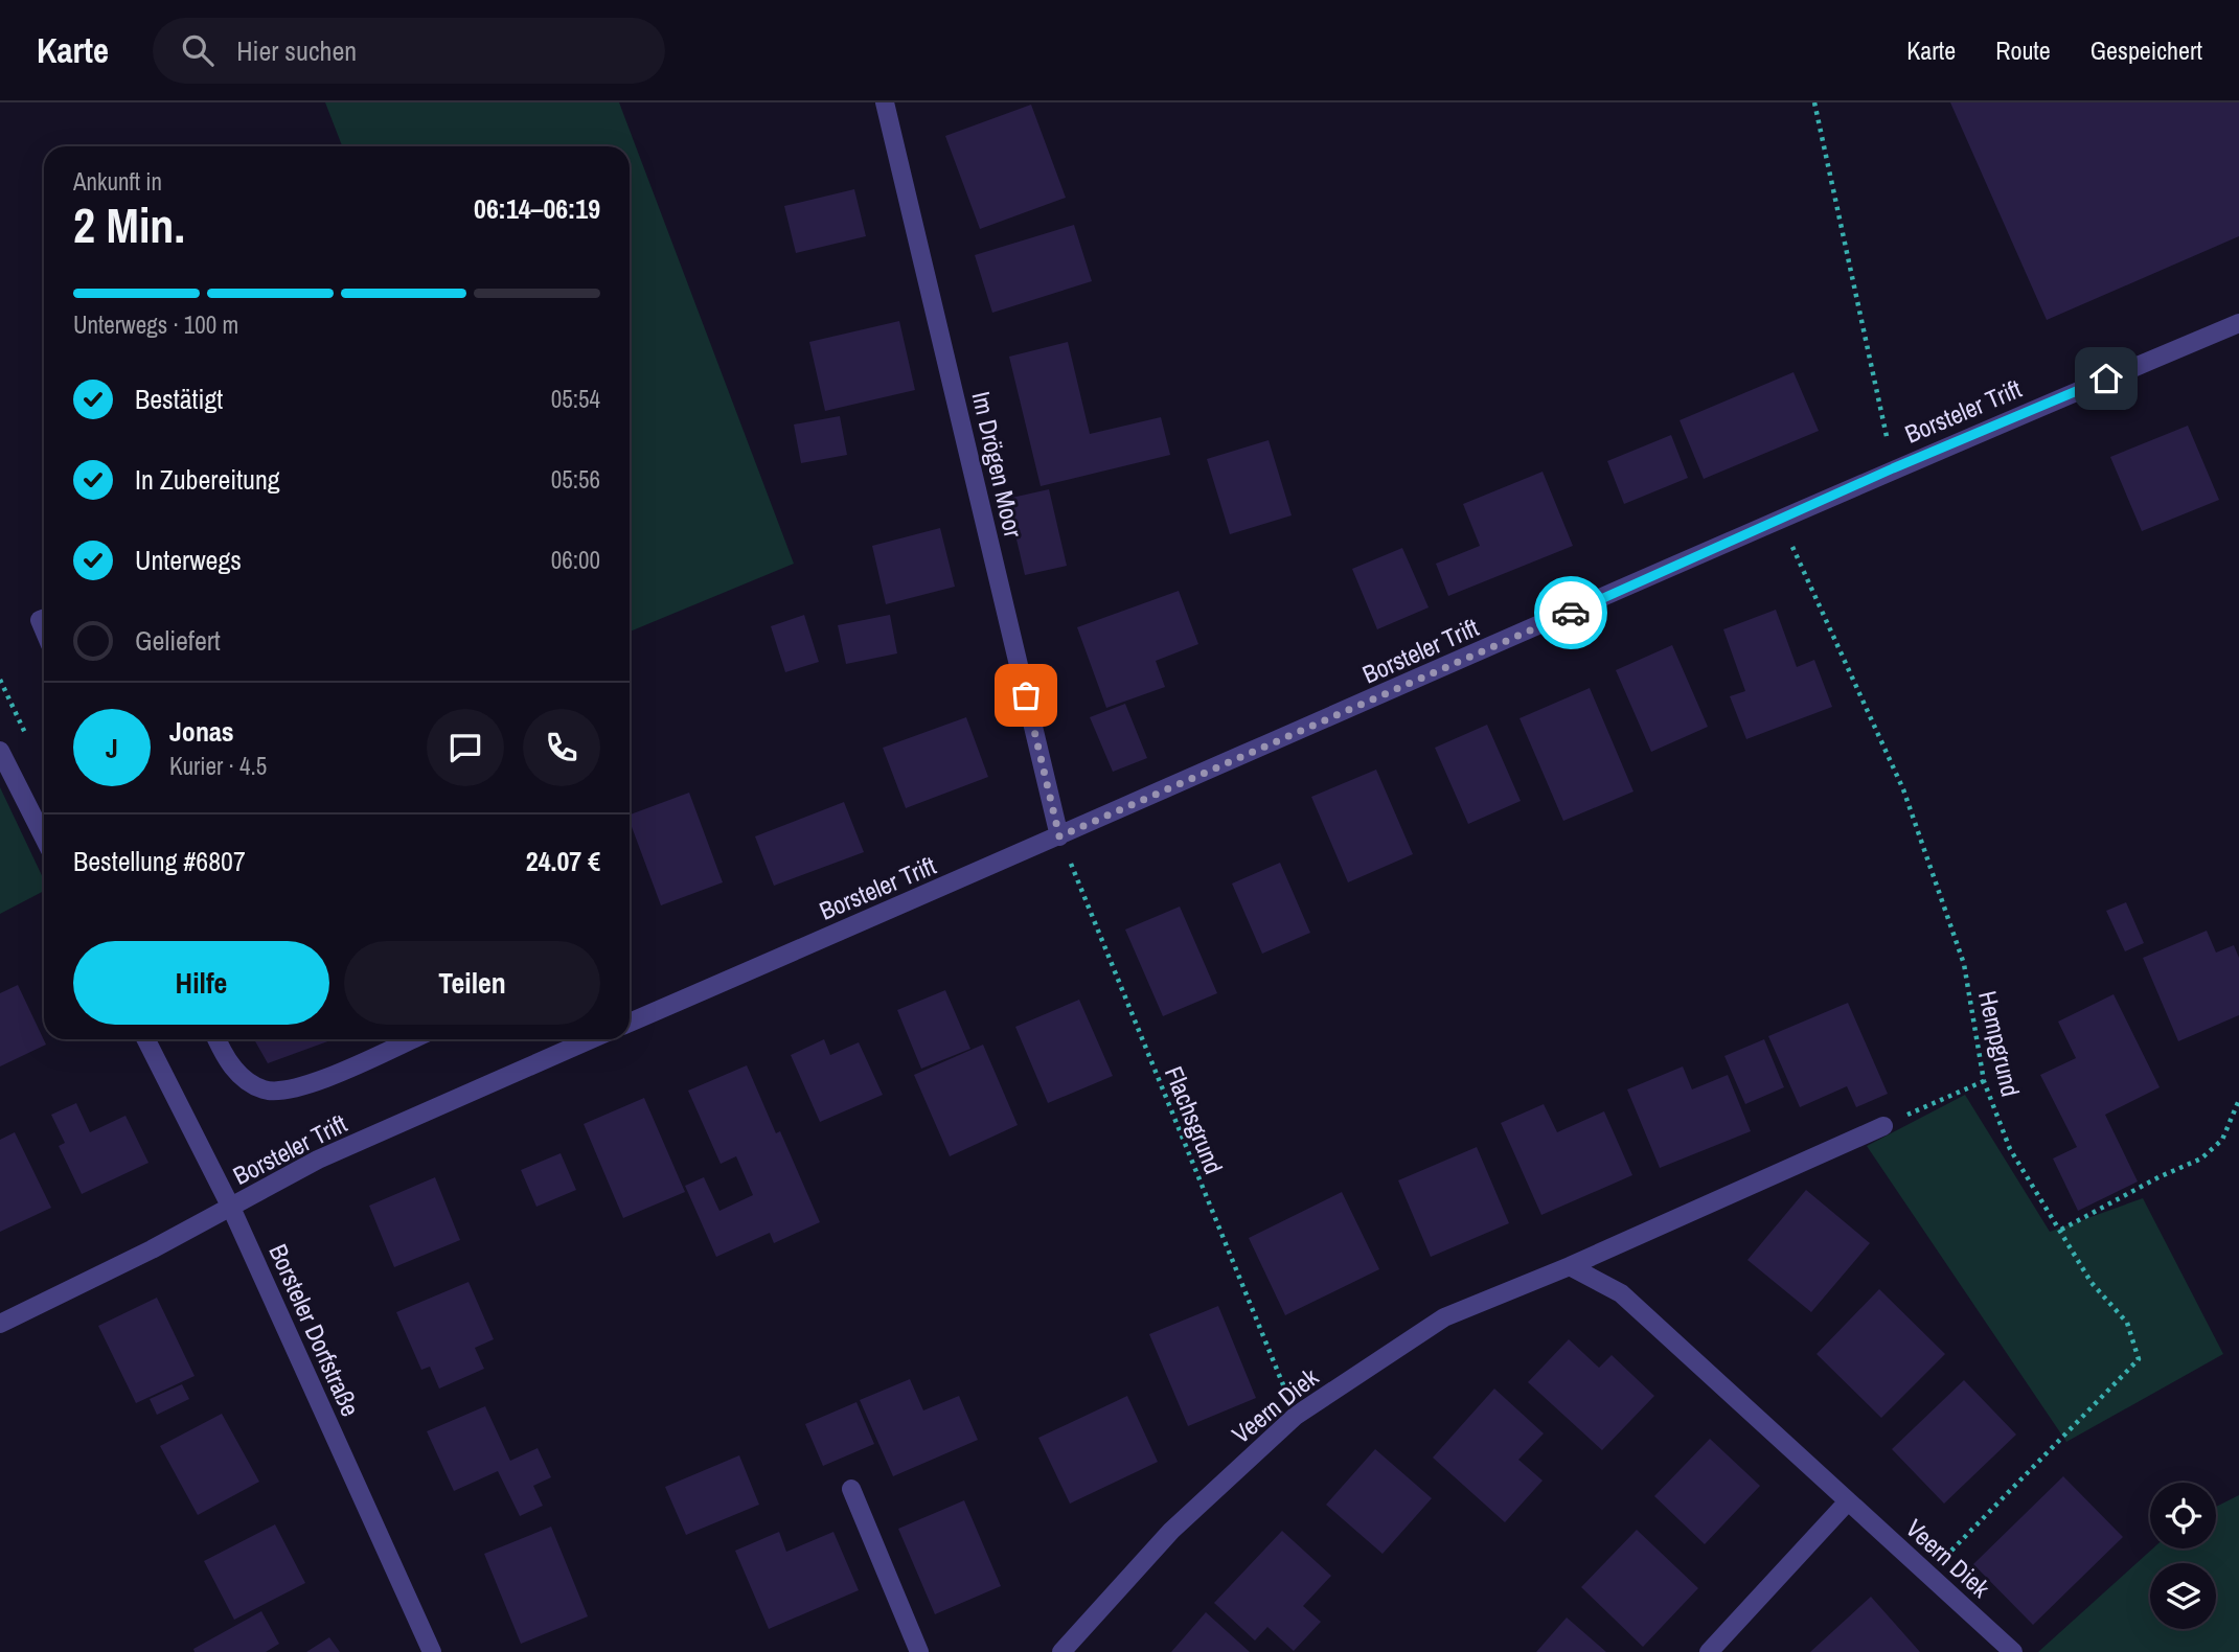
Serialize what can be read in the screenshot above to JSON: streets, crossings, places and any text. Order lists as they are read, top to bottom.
{
  "streets": {
    "street": [
      "Borsteler Trift",
      "Im Drögen Moor",
      "Borsteler Dorfstraße",
      "Veern Diek"
    ],
    "path": ["Hempgrund", "Flachsgrund"]
  },
  "crossings": [
    ["Borsteler Trift", "Im Drögen Moor"],
    ["Borsteler Trift", "Hempgrund"],
    ["Borsteler Trift", "Flachsgrund"],
    ["Borsteler Trift", "Borsteler Dorfstraße"],
    ["Im Drögen Moor", "Flachsgrund"],
    ["Hempgrund", "Veern Diek"],
    ["Flachsgrund", "Veern Diek"]
  ],
  "page": {
    "header": "Karte",
    "search": "Hier suchen",
    "nav": ["Karte", "Route", "Gespeichert"],
    "heading": ["2 Min.", "Ankunft in", "06:14–06:19"],
    "panel": [
      "Jonas",
      "Kurier · 4.5",
      "Bestellung #6807",
      "24.07 €"
    ],
    "bar": "Unterwegs · 100 m",
    "list": [
      ["Bestätigt", "05:54"],
      ["In Zubereitung", "05:56"],
      ["Unterwegs", "06:00"],
      "Geliefert"
    ],
    "round": "J",
    "buttons": ["Hilfe", "Teilen"]
  }
}
